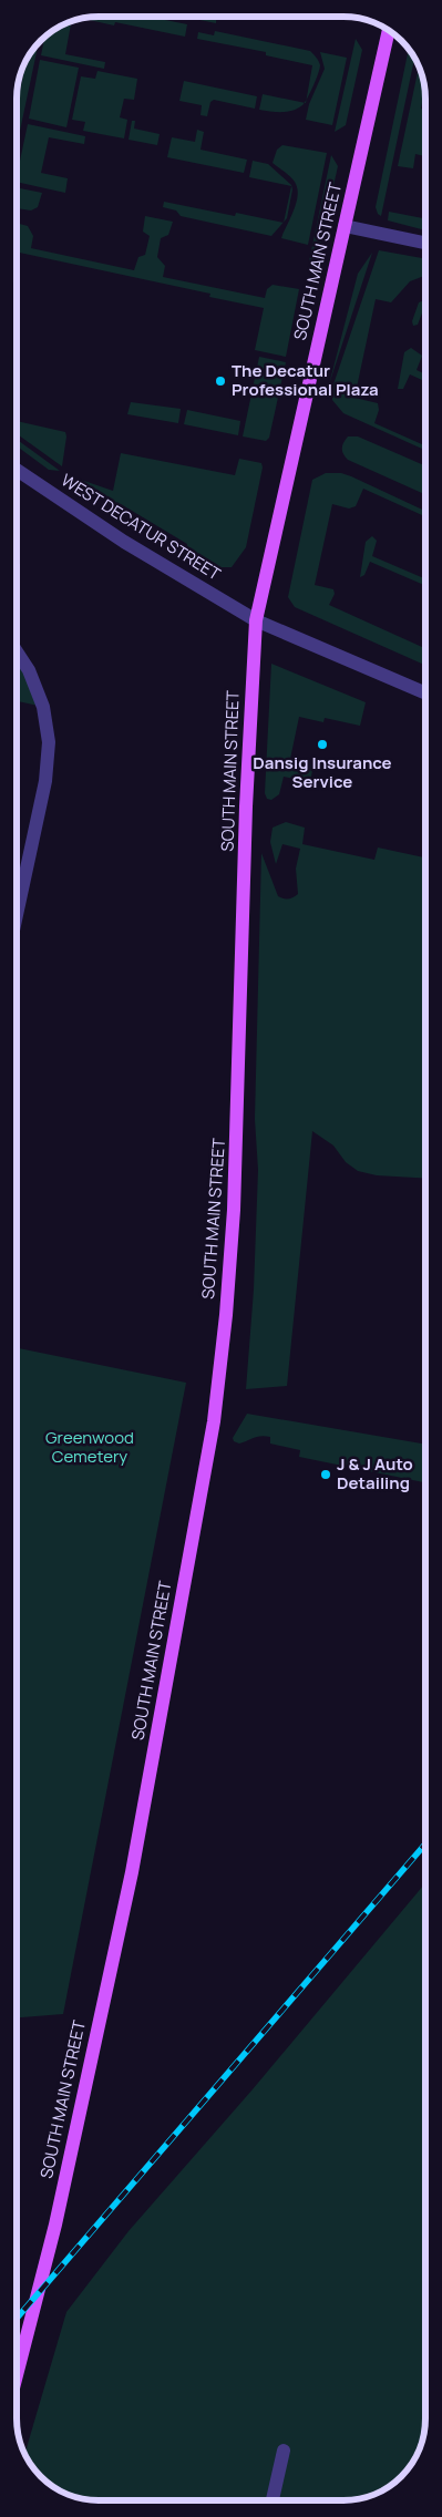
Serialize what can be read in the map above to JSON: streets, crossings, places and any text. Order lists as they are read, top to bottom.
{
  "streets": {
    "main road": ["SOUTH MAIN STREET"],
    "street": ["WEST DECATUR STREET"]
  },
  "crossings": [
    ["SOUTH MAIN STREET", "WEST DECATUR STREET"]
  ],
  "parks": ["Greenwood Cemetery"],
  "places": ["The Decatur Professional Plaza", "Dansig Insurance Service", "J & J Auto Detailing"]
}
